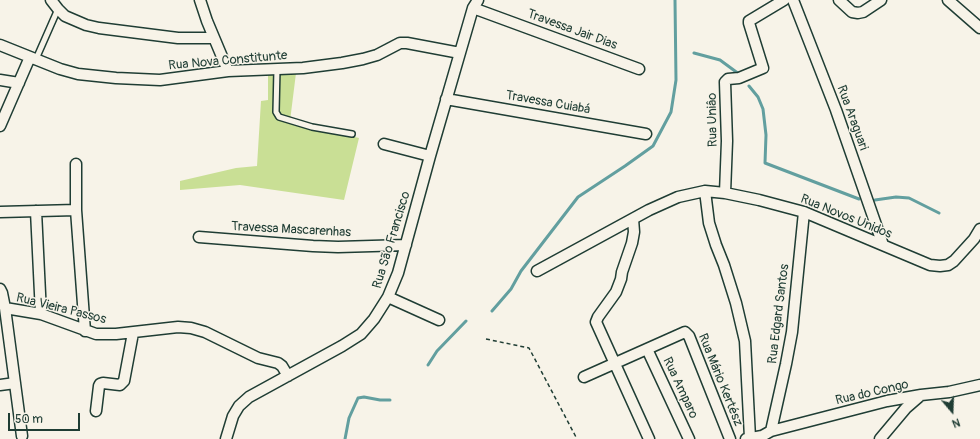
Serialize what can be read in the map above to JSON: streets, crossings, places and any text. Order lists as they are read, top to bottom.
{
  "streets": {
    "street": [
      "Travessa Jair Dias",
      "Rua Nova Constitunte",
      "Travessa Cuiabá",
      "Rua Araguari",
      "Rua Uniâo",
      "Rua Novos Unidos",
      "Travessa Mascarenhas",
      "Rua São Francisco",
      "Rua Vieira Passos",
      "Rua Edgard Santos",
      "Rua Mário Kertész",
      "Rua Amparo",
      "Rua do Congo"
    ]
  },
  "crossings": [
    ["Travessa Jair Dias", "Rua São Francisco"],
    ["Rua Nova Constitunte", "Rua São Francisco"],
    ["Travessa Cuiabá", "Rua São Francisco"],
    ["Rua Araguari", "Rua Novos Unidos"],
    ["Rua Uniâo", "Rua Novos Unidos"],
    ["Rua Novos Unidos", "Rua Edgard Santos"],
    ["Travessa Mascarenhas", "Rua São Francisco"],
    ["Rua São Francisco", "Rua Vieira Passos"],
    ["Rua Edgard Santos", "Rua do Congo"],
    ["Rua Mário Kertész", "Rua Amparo"]
  ],
  "scale_bar": "50 m",
  "north": "bottom"
}
